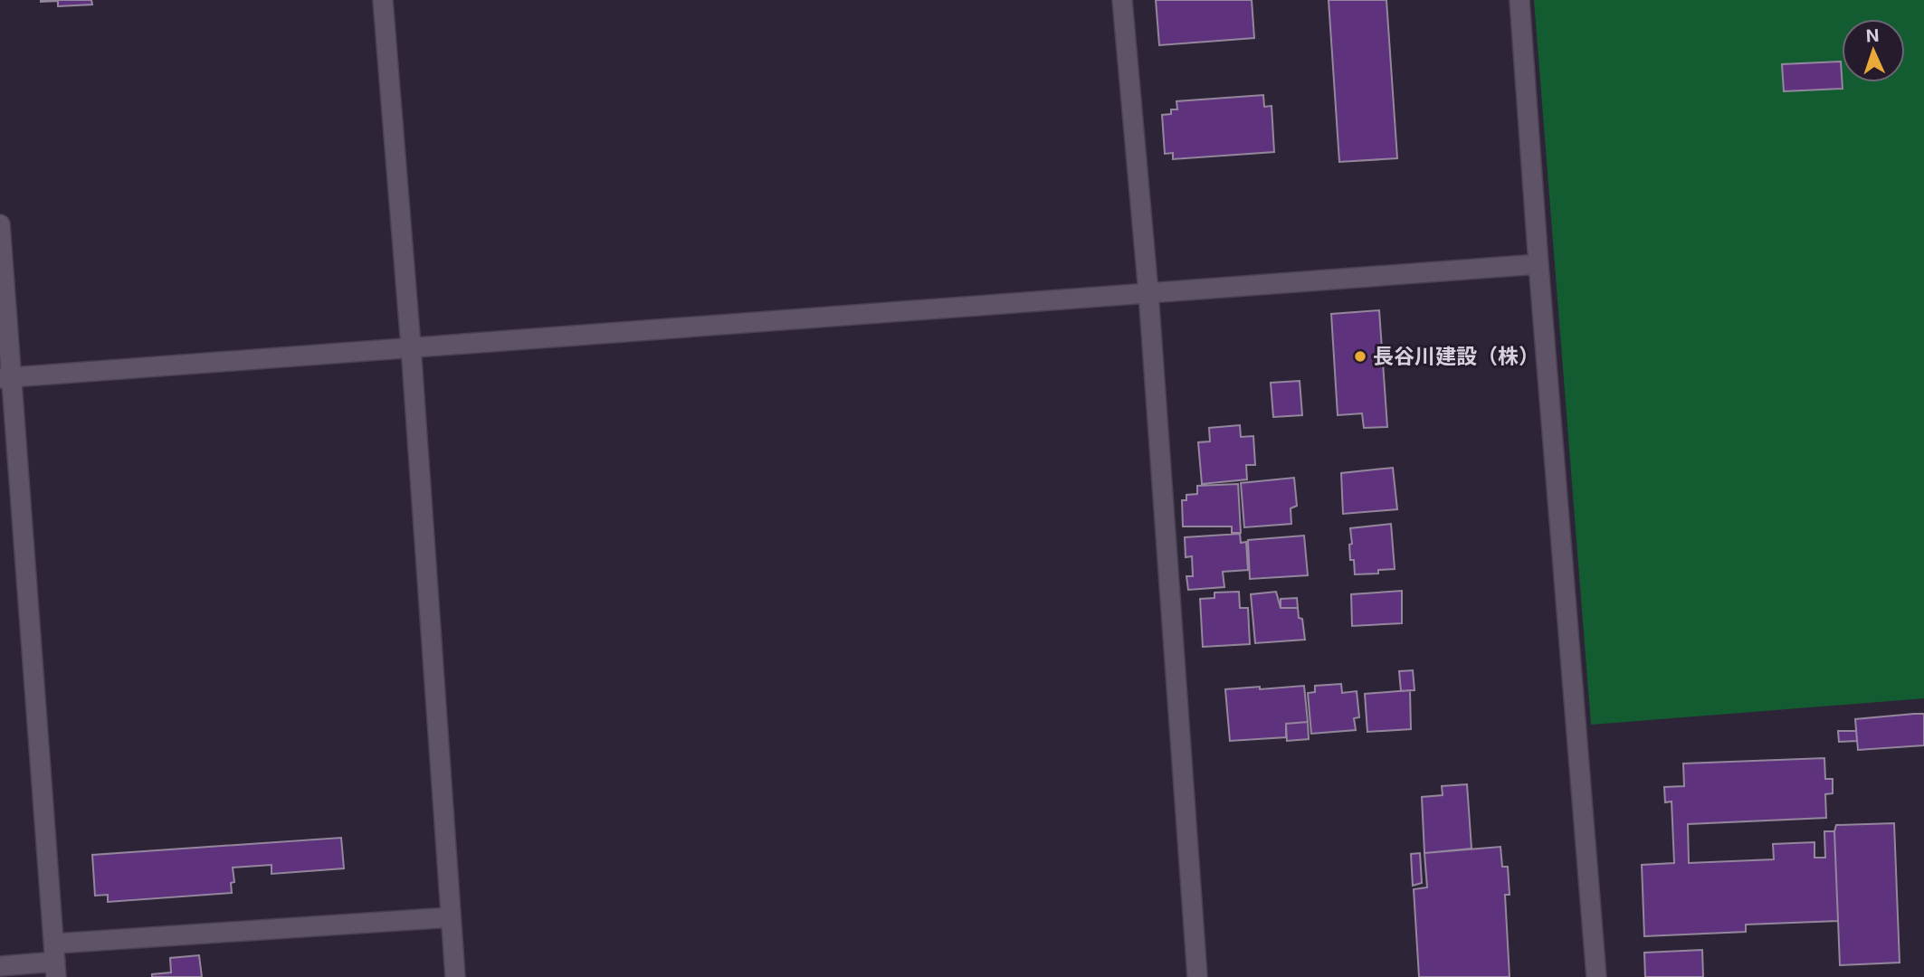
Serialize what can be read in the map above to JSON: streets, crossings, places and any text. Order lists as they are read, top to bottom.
{
  "places": ["長谷川建設（株）"],
  "north": "top"
}
